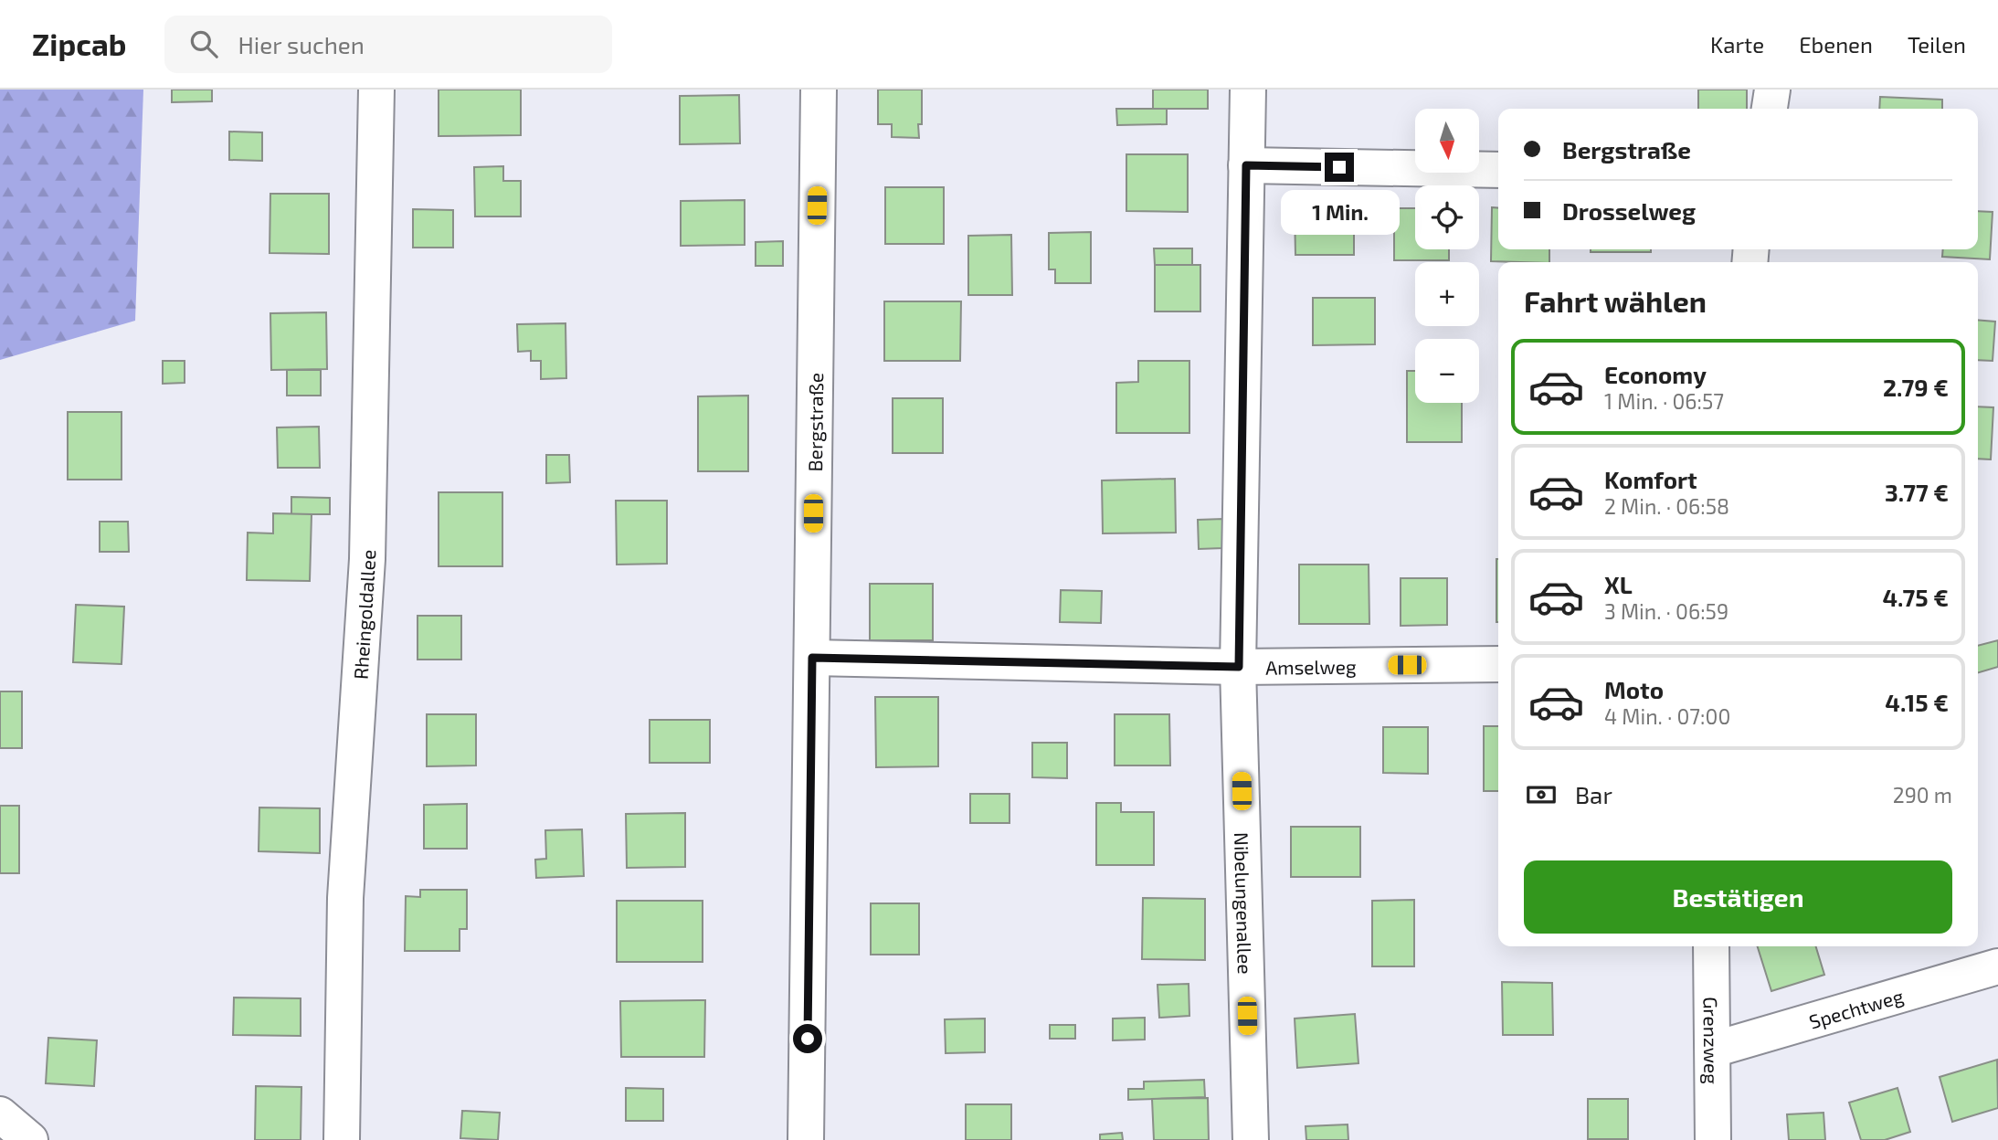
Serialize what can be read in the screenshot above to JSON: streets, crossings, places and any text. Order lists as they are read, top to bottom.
{
  "streets": {
    "street": [
      "Bergstraße",
      "Rheingoldallee",
      "Amselweg",
      "Nibelungenallee",
      "Spechtweg",
      "Grenzweg"
    ]
  },
  "crossings": [
    ["Bergstraße", "Amselweg"],
    ["Amselweg", "Nibelungenallee"],
    ["Spechtweg", "Grenzweg"]
  ],
  "north": "bottom",
  "page": {
    "header": "Zipcab",
    "search": "Hier suchen",
    "nav": ["Karte", "Ebenen", "Teilen"],
    "map_buttons": ["+", "−"],
    "banner": ["Bergstraße", "Drosselweg"],
    "bubble": "1 Min.",
    "heading": "Fahrt wählen",
    "list": [
      {
        "name": "Economy",
        "note": "1 Min. · 06:57",
        "value": "2.79 €"
      },
      {
        "name": "Komfort",
        "note": "2 Min. · 06:58",
        "value": "3.77 €"
      },
      {
        "name": "XL",
        "note": "3 Min. · 06:59",
        "value": "4.75 €"
      },
      {
        "name": "Moto",
        "note": "4 Min. · 07:00",
        "value": "4.15 €"
      }
    ],
    "pay": ["Bar", "290 m"],
    "buttons": "Bestätigen"
  }
}
